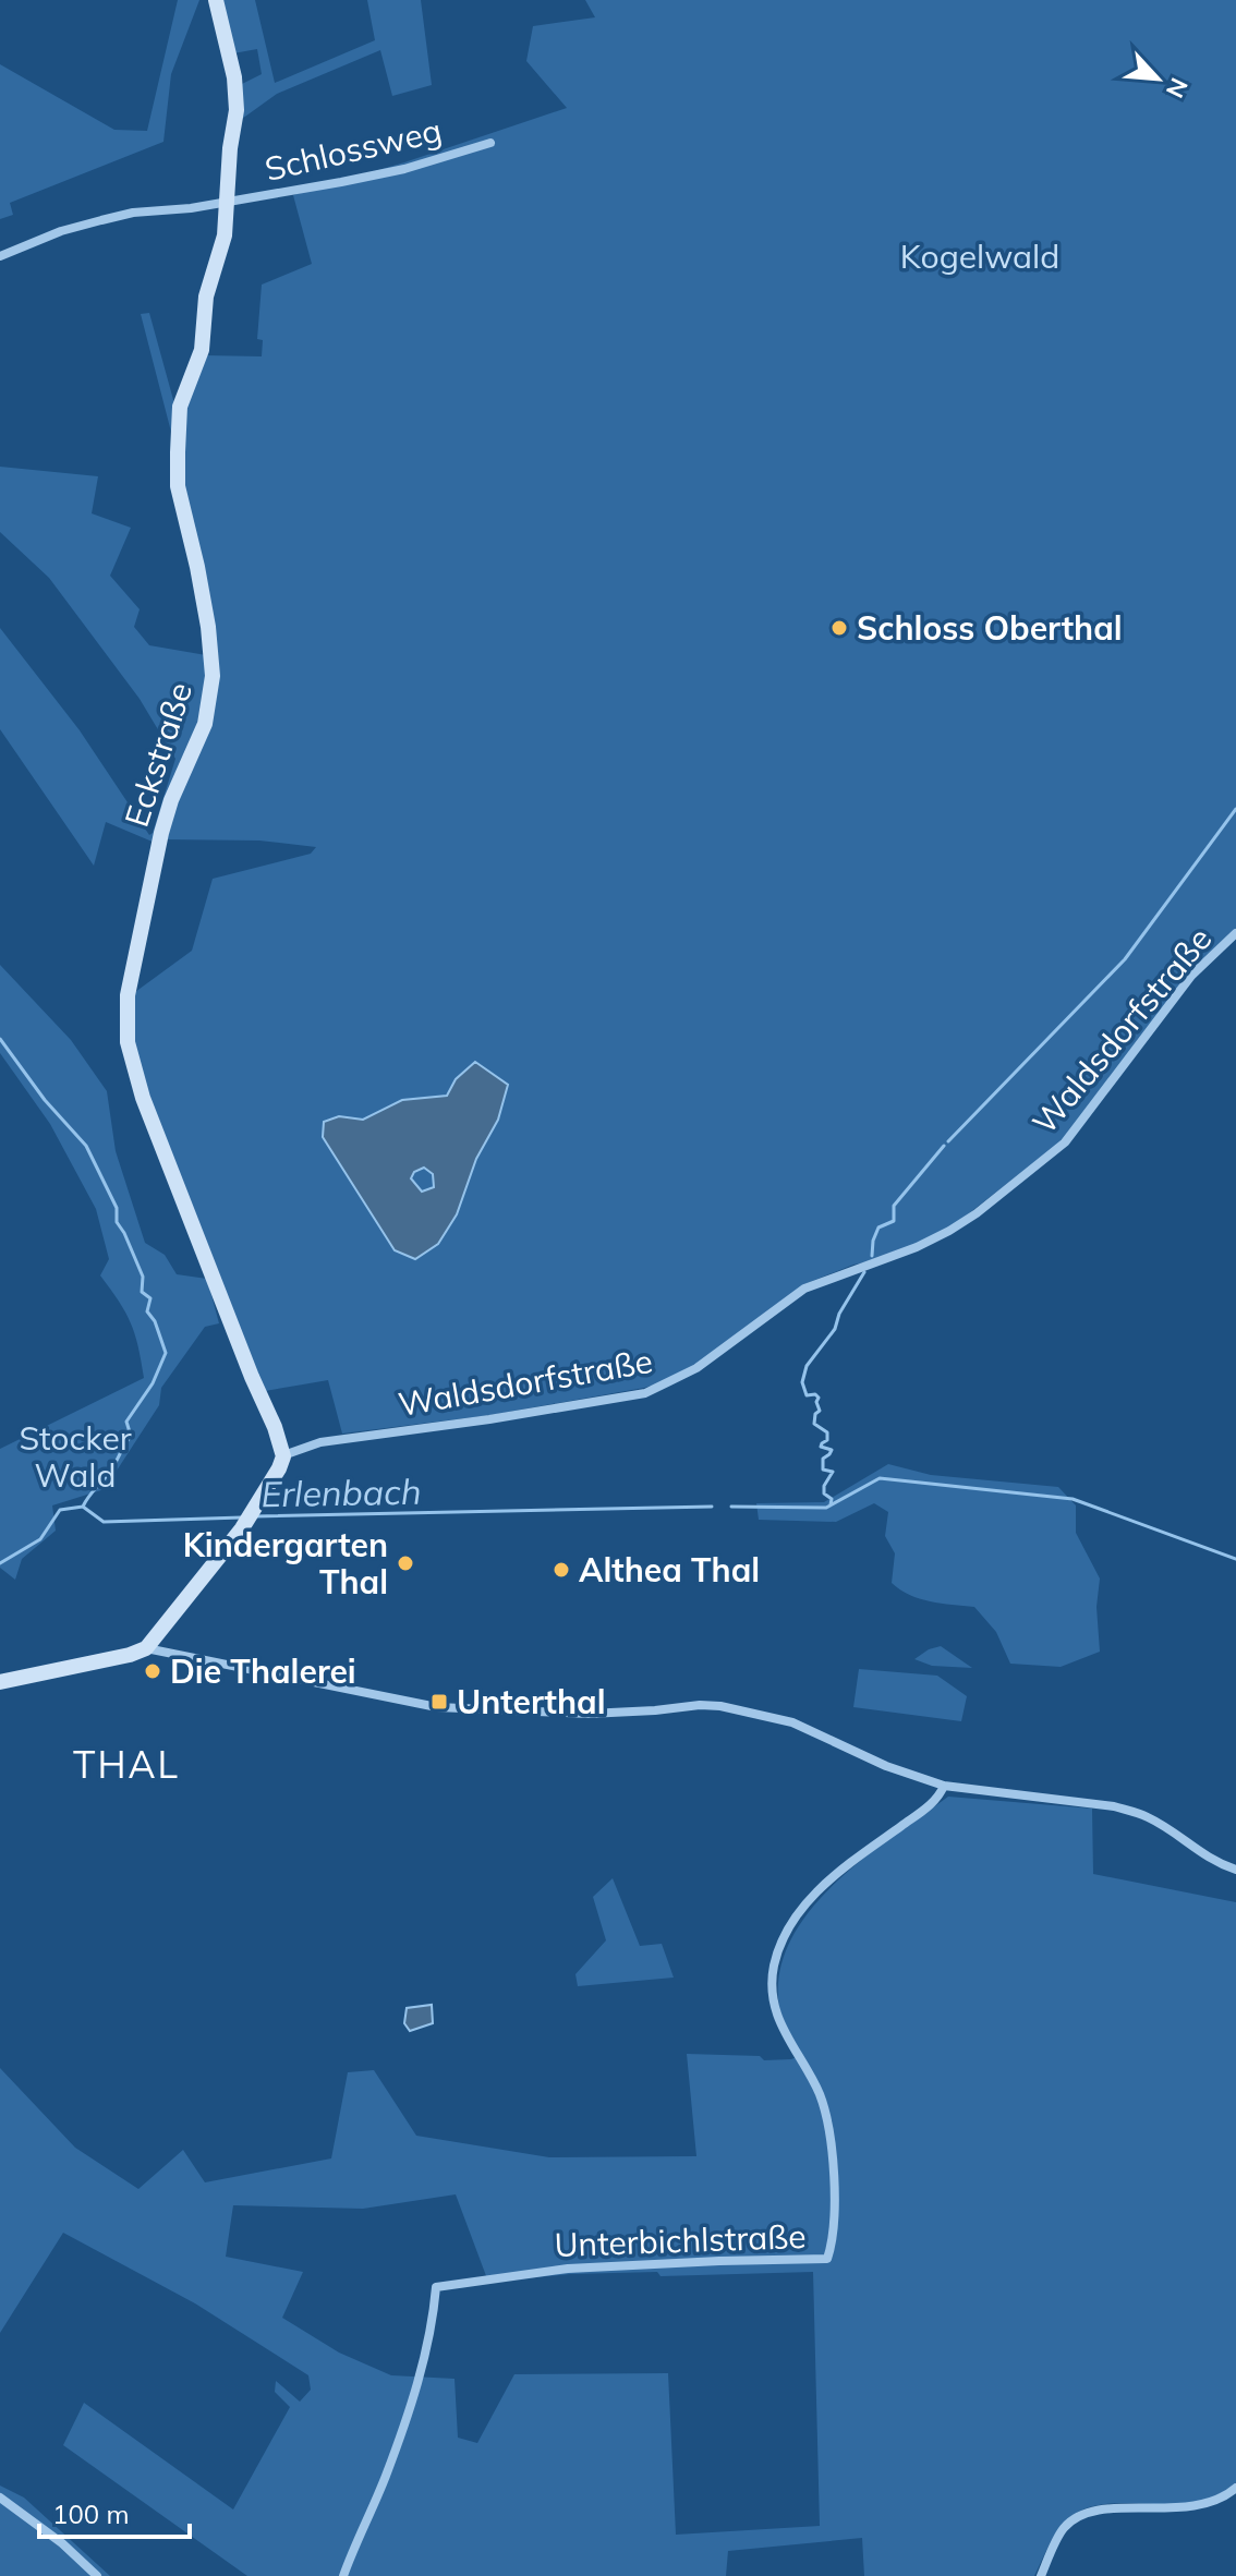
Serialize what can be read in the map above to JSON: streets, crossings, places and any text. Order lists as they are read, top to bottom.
{
  "streets": {
    "street": [
      "Schlossweg",
      "Eckstraße",
      "Waldsdorfstraße",
      "Unterbichlstraße"
    ]
  },
  "crossings": [
    ["Schlossweg", "Eckstraße"],
    ["Eckstraße", "Waldsdorfstraße"]
  ],
  "districts": ["THAL"],
  "water": ["Erlenbach"],
  "parks": ["Kogelwald", "Stocker Wald"],
  "places": {
    "other": [
      "Schloss Oberthal",
      "Kindergarten Thal",
      "Althea Thal",
      "Die Thalerei"
    ],
    "transit": ["Unterthal"]
  },
  "scale_bar": "100 m",
  "north": "bottom right"
}
